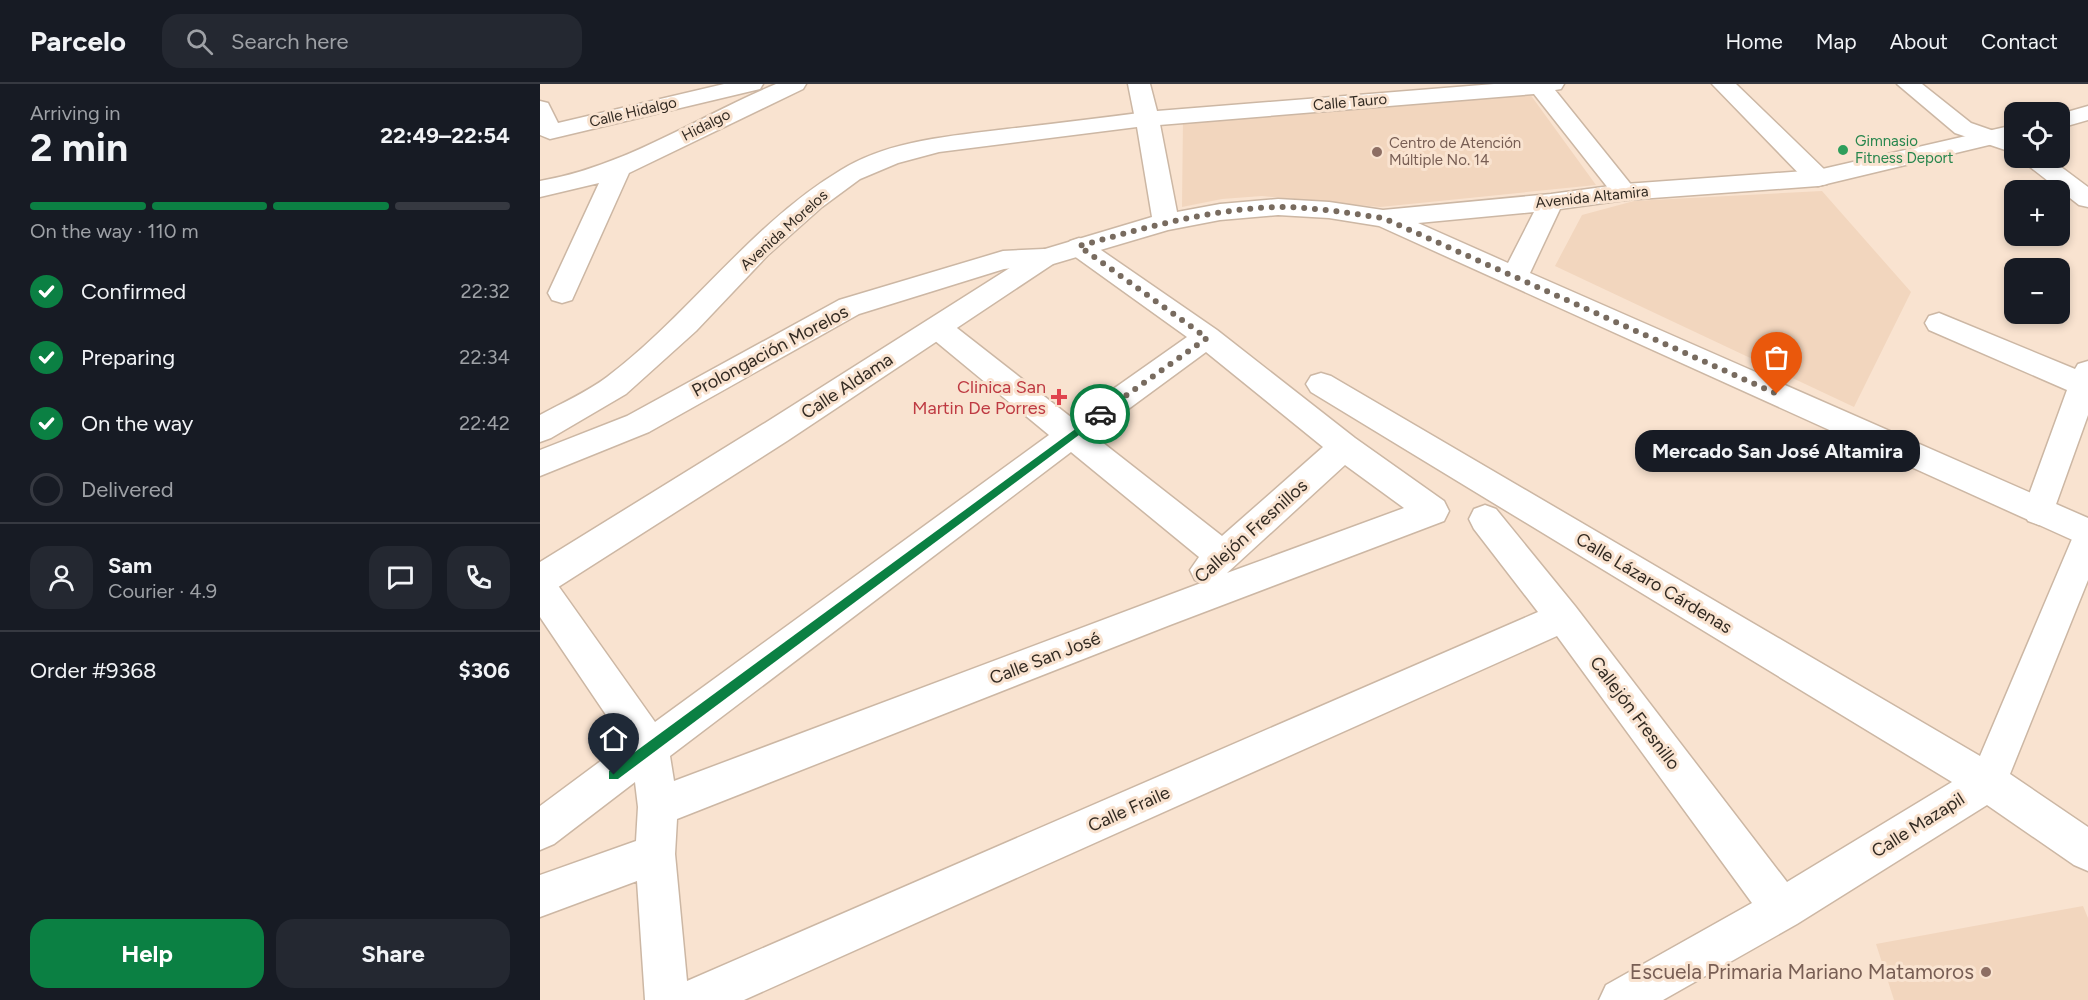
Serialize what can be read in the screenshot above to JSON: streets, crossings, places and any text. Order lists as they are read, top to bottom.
{
  "streets": {
    "street": [
      "Calle Tauro",
      "Calle Hidalgo",
      "Hidalgo",
      "Avenida Altamira",
      "Avenida Morelos",
      "Prolongación Morelos",
      "Calle Aldama",
      "Callejón Fresnillos",
      "Calle Lázaro Cárdenas",
      "Calle San José",
      "Callejón Fresnillo",
      "Calle Fraile",
      "Calle Mazapil"
    ]
  },
  "crossings": [
    ["Calle Tauro", "Avenida Morelos"],
    ["Avenida Altamira", "Calle Aldama"],
    ["Prolongación Morelos", "Calle Aldama"],
    ["Callejón Fresnillos", "Calle San José"],
    ["Calle Lázaro Cárdenas", "Calle Mazapil"],
    ["Callejón Fresnillo", "Calle Fraile"],
    ["Callejón Fresnillo", "Calle Mazapil"]
  ],
  "places": {
    "other": [
      "Gimnasio Fitness Deport",
      "Centro de Atención Múltiple No. 14",
      "Mercado San José Altamira",
      "Escuela Primaria Mariano Matamoros"
    ],
    "health": ["Clinica San Martin De Porres"]
  },
  "page": {
    "header": "Parcelo",
    "search": "Search here",
    "nav": [
      "Home",
      "Map",
      "About",
      "Contact"
    ],
    "heading": ["2 min", "Arriving in", "22:49–22:54"],
    "panel": [
      "Sam",
      "Courier · 4.9",
      "Order #9368",
      "$306"
    ],
    "map_buttons": ["+", "−"],
    "bar": "On the way · 110 m",
    "list": [
      ["Confirmed", "22:32"],
      ["Preparing", "22:34"],
      ["On the way", "22:42"],
      "Delivered"
    ],
    "bubble": "Mercado San José Altamira",
    "buttons": ["Help", "Share"]
  }
}
